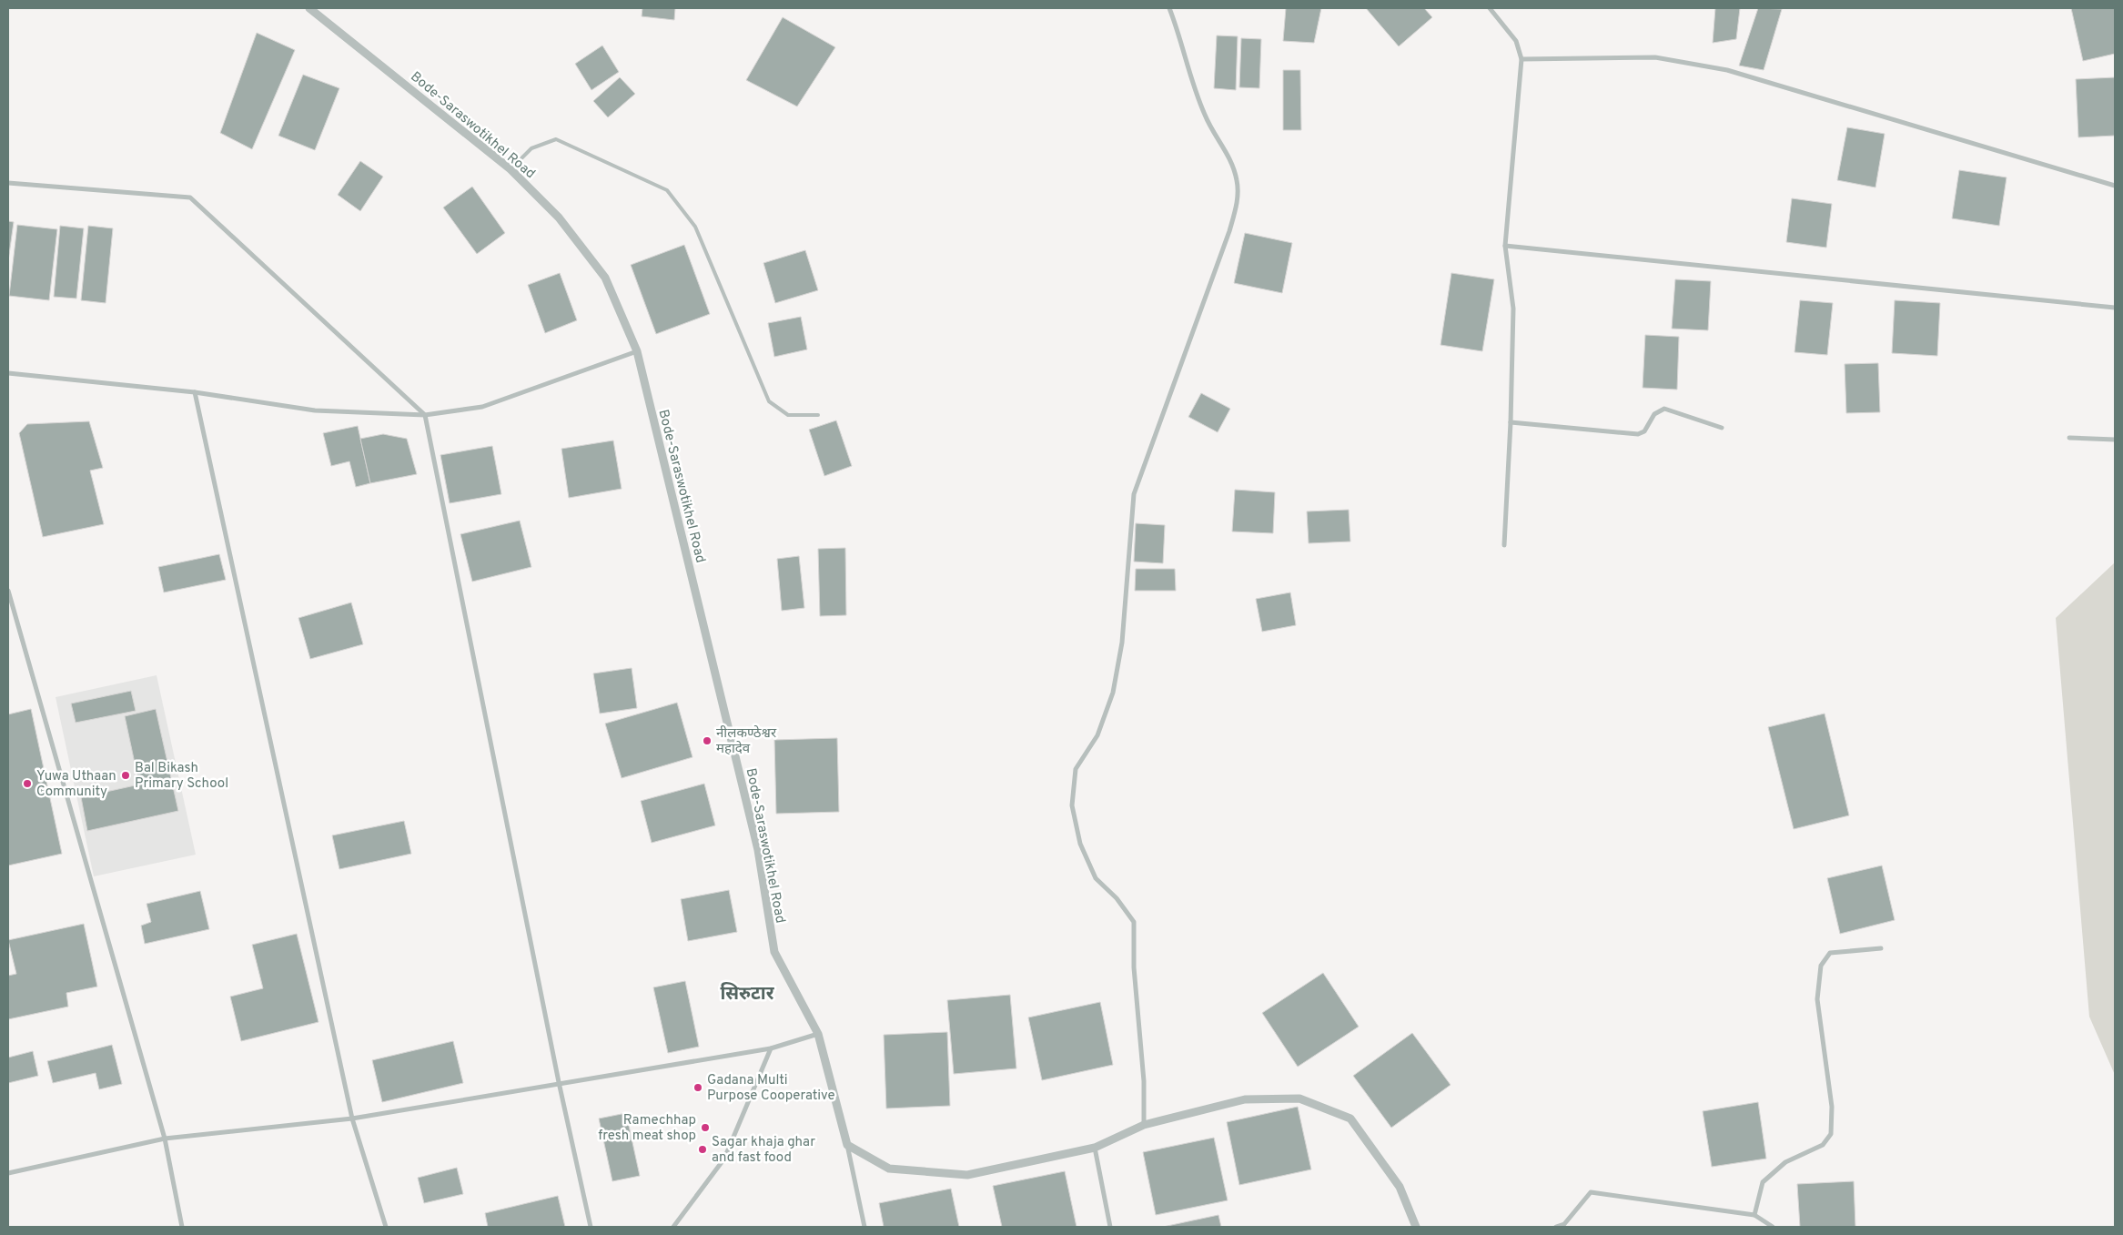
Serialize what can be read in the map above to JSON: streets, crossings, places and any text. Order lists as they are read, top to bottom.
{
  "streets": {
    "street": ["Bode-Saraswotikhel Road"]
  },
  "districts": ["सिरुटार"],
  "places": [
    "नीलकण्ठेश्वर महादेव",
    "Bal Bikash Primary School",
    "Yuwa Uthaan Community",
    "Gadana Multi Purpose Cooperative",
    "Ramechhap fresh meat shop",
    "Sagar khaja ghar and fast food"
  ]
}
